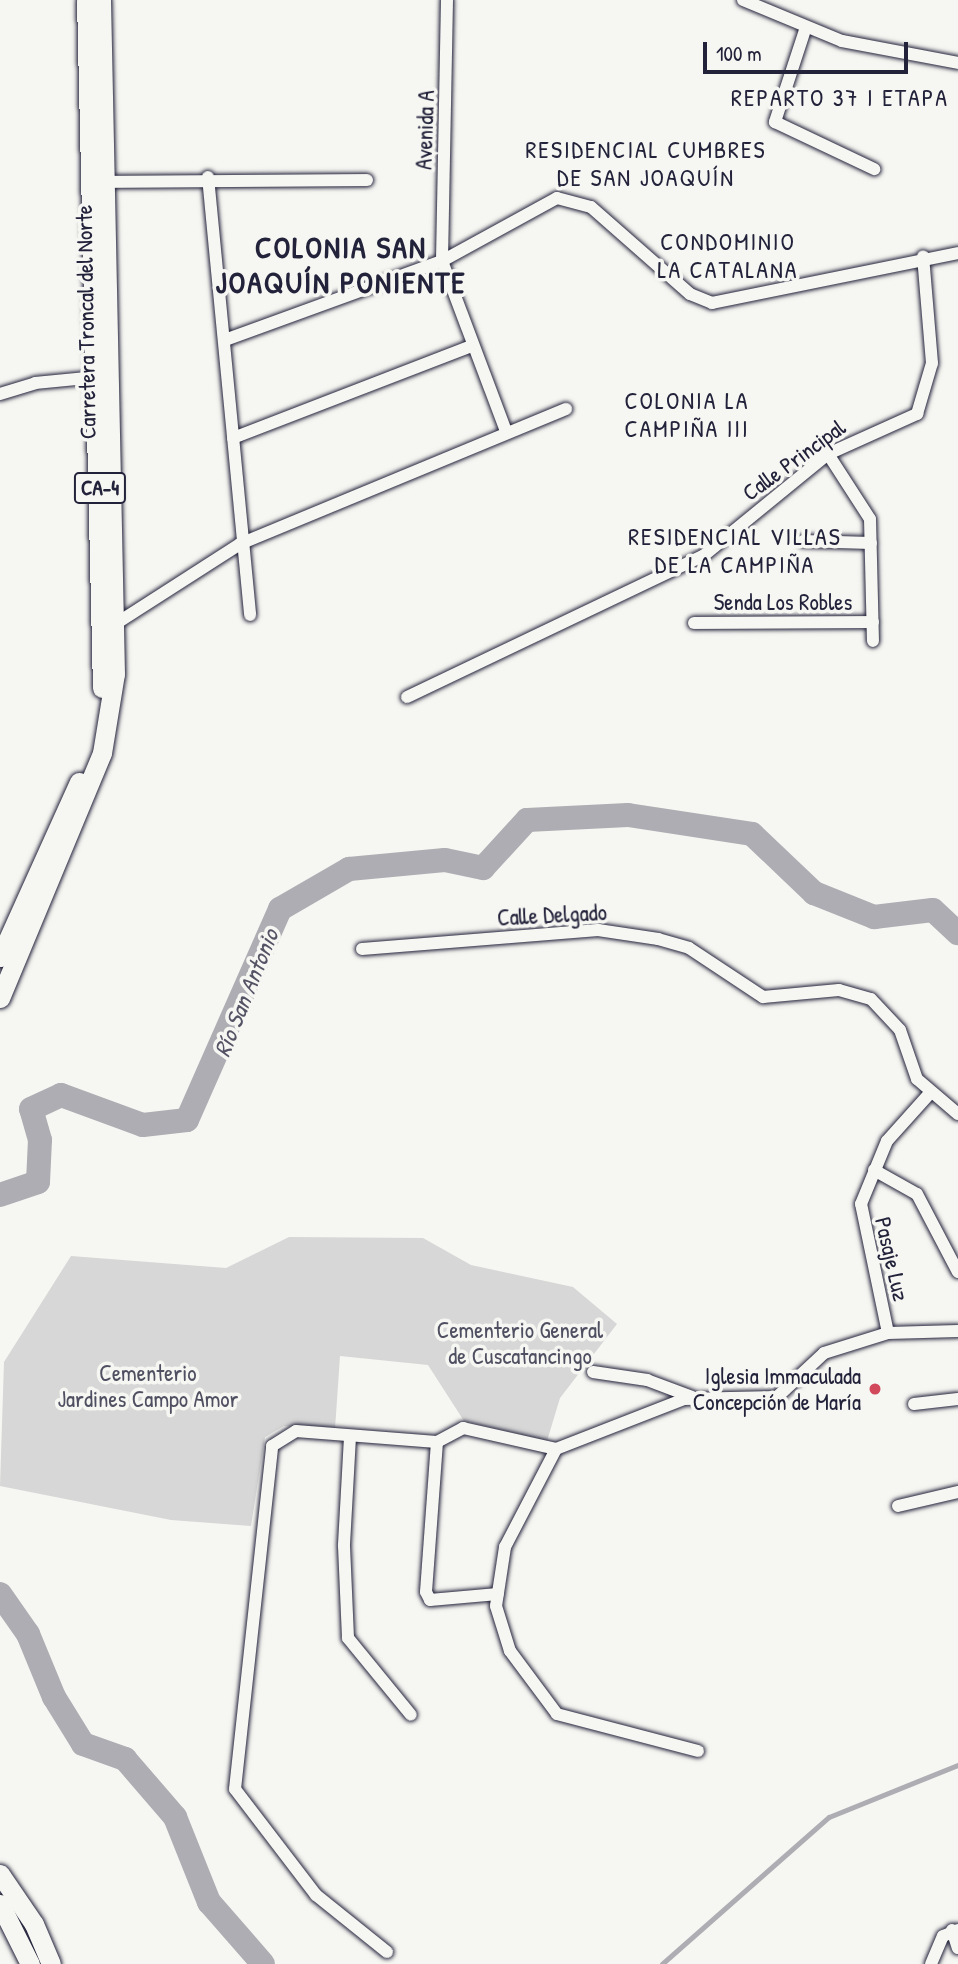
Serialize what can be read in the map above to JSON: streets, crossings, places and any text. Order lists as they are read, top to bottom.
{
  "streets": {
    "main road": ["Carretera Troncal del Norte", "CA-4"],
    "street": [
      "Avenida A",
      "Calle Principal",
      "Senda Los Robles",
      "Calle Delgado",
      "Pasaje Luz"
    ]
  },
  "crossings": [
    ["Calle Delgado", "Pasaje Luz"]
  ],
  "districts": [
    "REPARTO 37 I ETAPA",
    "RESIDENCIAL CUMBRES DE SAN JOAQUÍN",
    "CONDOMINIO LA CATALANA",
    "COLONIA SAN JOAQUÍN PONIENTE",
    "COLONIA LA CAMPIÑA III",
    "RESIDENCIAL VILLAS DE LA CAMPIÑA"
  ],
  "water": ["Río San Antonio"],
  "parks": ["Cementerio General de Cuscatancingo", "Cementerio Jardines Campo Amor"],
  "places": ["Iglesia Immaculada Concepción de María"],
  "scale_bar": "100 m"
}
